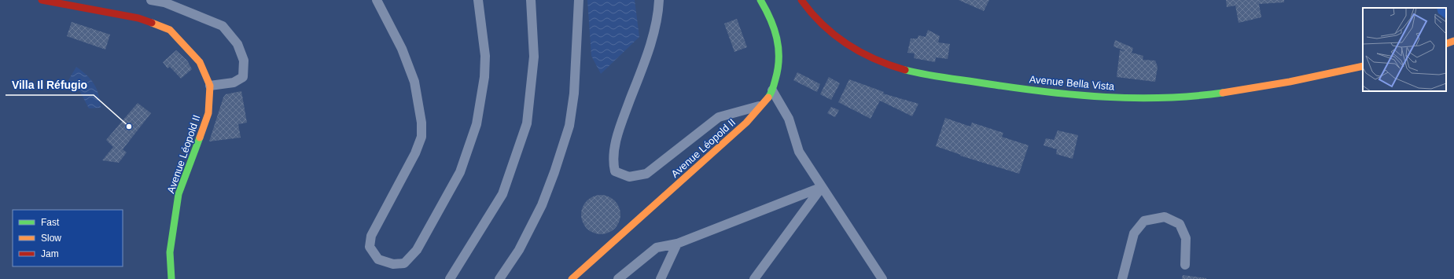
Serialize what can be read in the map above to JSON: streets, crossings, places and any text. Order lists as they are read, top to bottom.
{
  "streets": {
    "street": ["Avenue Bella Vista", "Avenue Léopold II"]
  },
  "places": ["Villa Il Réfugio"],
  "legend": ["Fast", "Slow", "Jam"]
}
